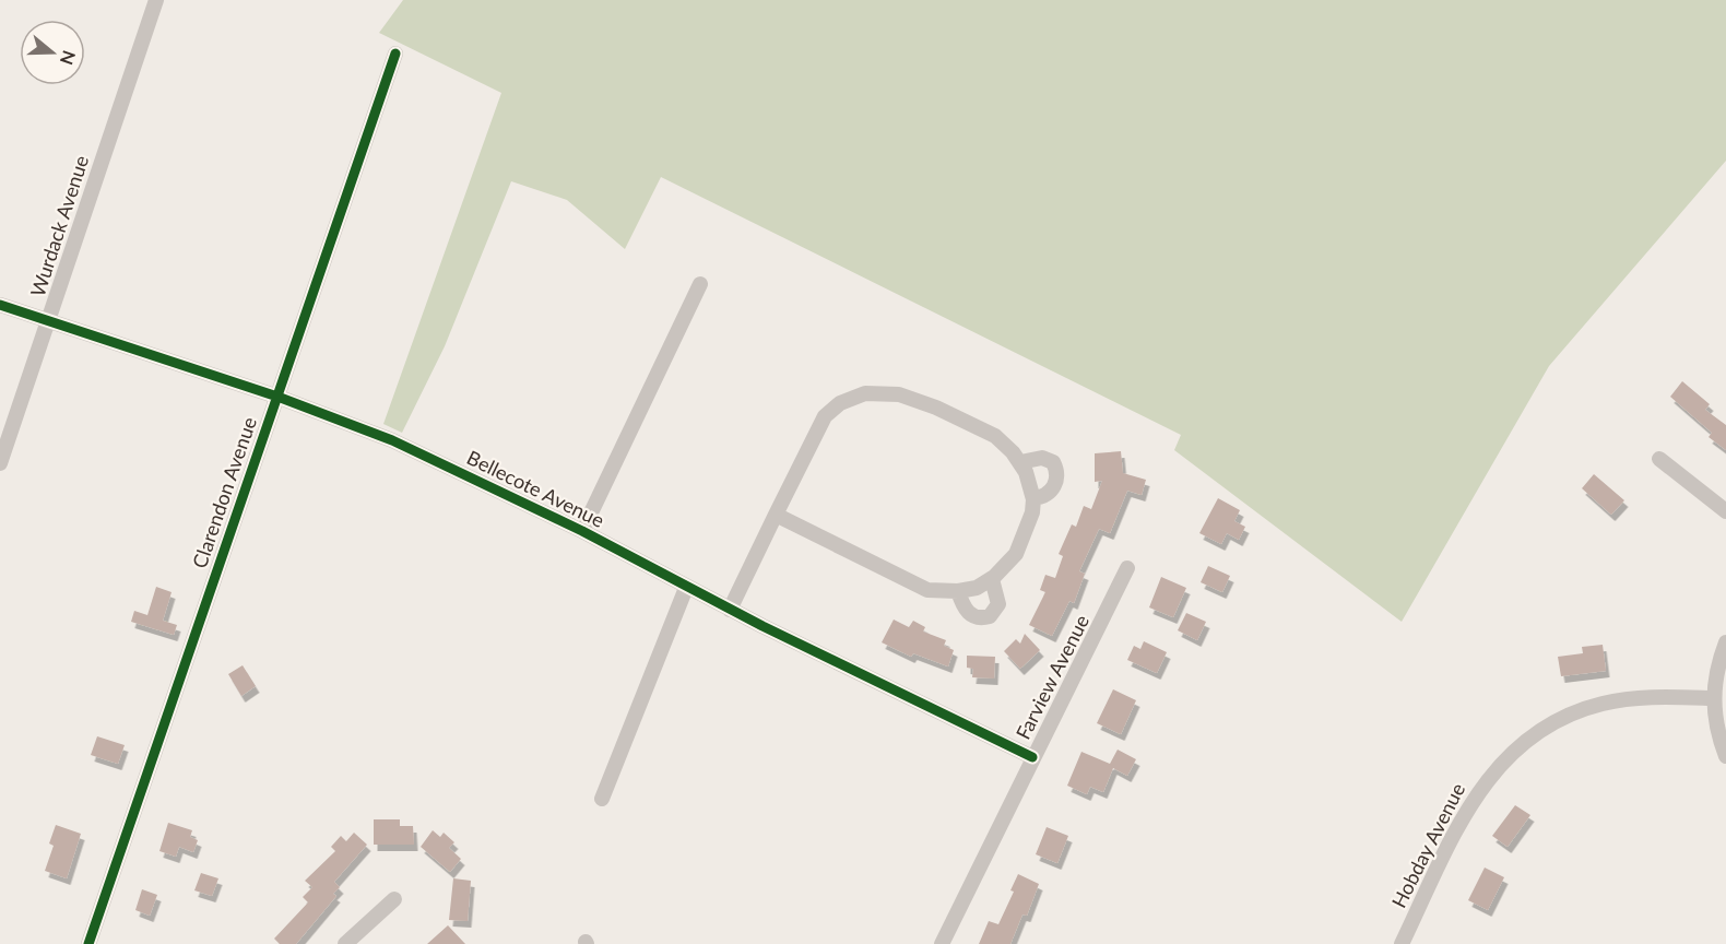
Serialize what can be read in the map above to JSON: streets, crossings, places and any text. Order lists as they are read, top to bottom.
{
  "streets": {
    "street": [
      "Wurdack Avenue",
      "Bellecote Avenue",
      "Clarendon Avenue",
      "Farview Avenue",
      "Hobday Avenue"
    ]
  },
  "crossings": [
    ["Wurdack Avenue", "Bellecote Avenue"],
    ["Bellecote Avenue", "Clarendon Avenue"],
    ["Bellecote Avenue", "Farview Avenue"]
  ],
  "north": "right"
}
